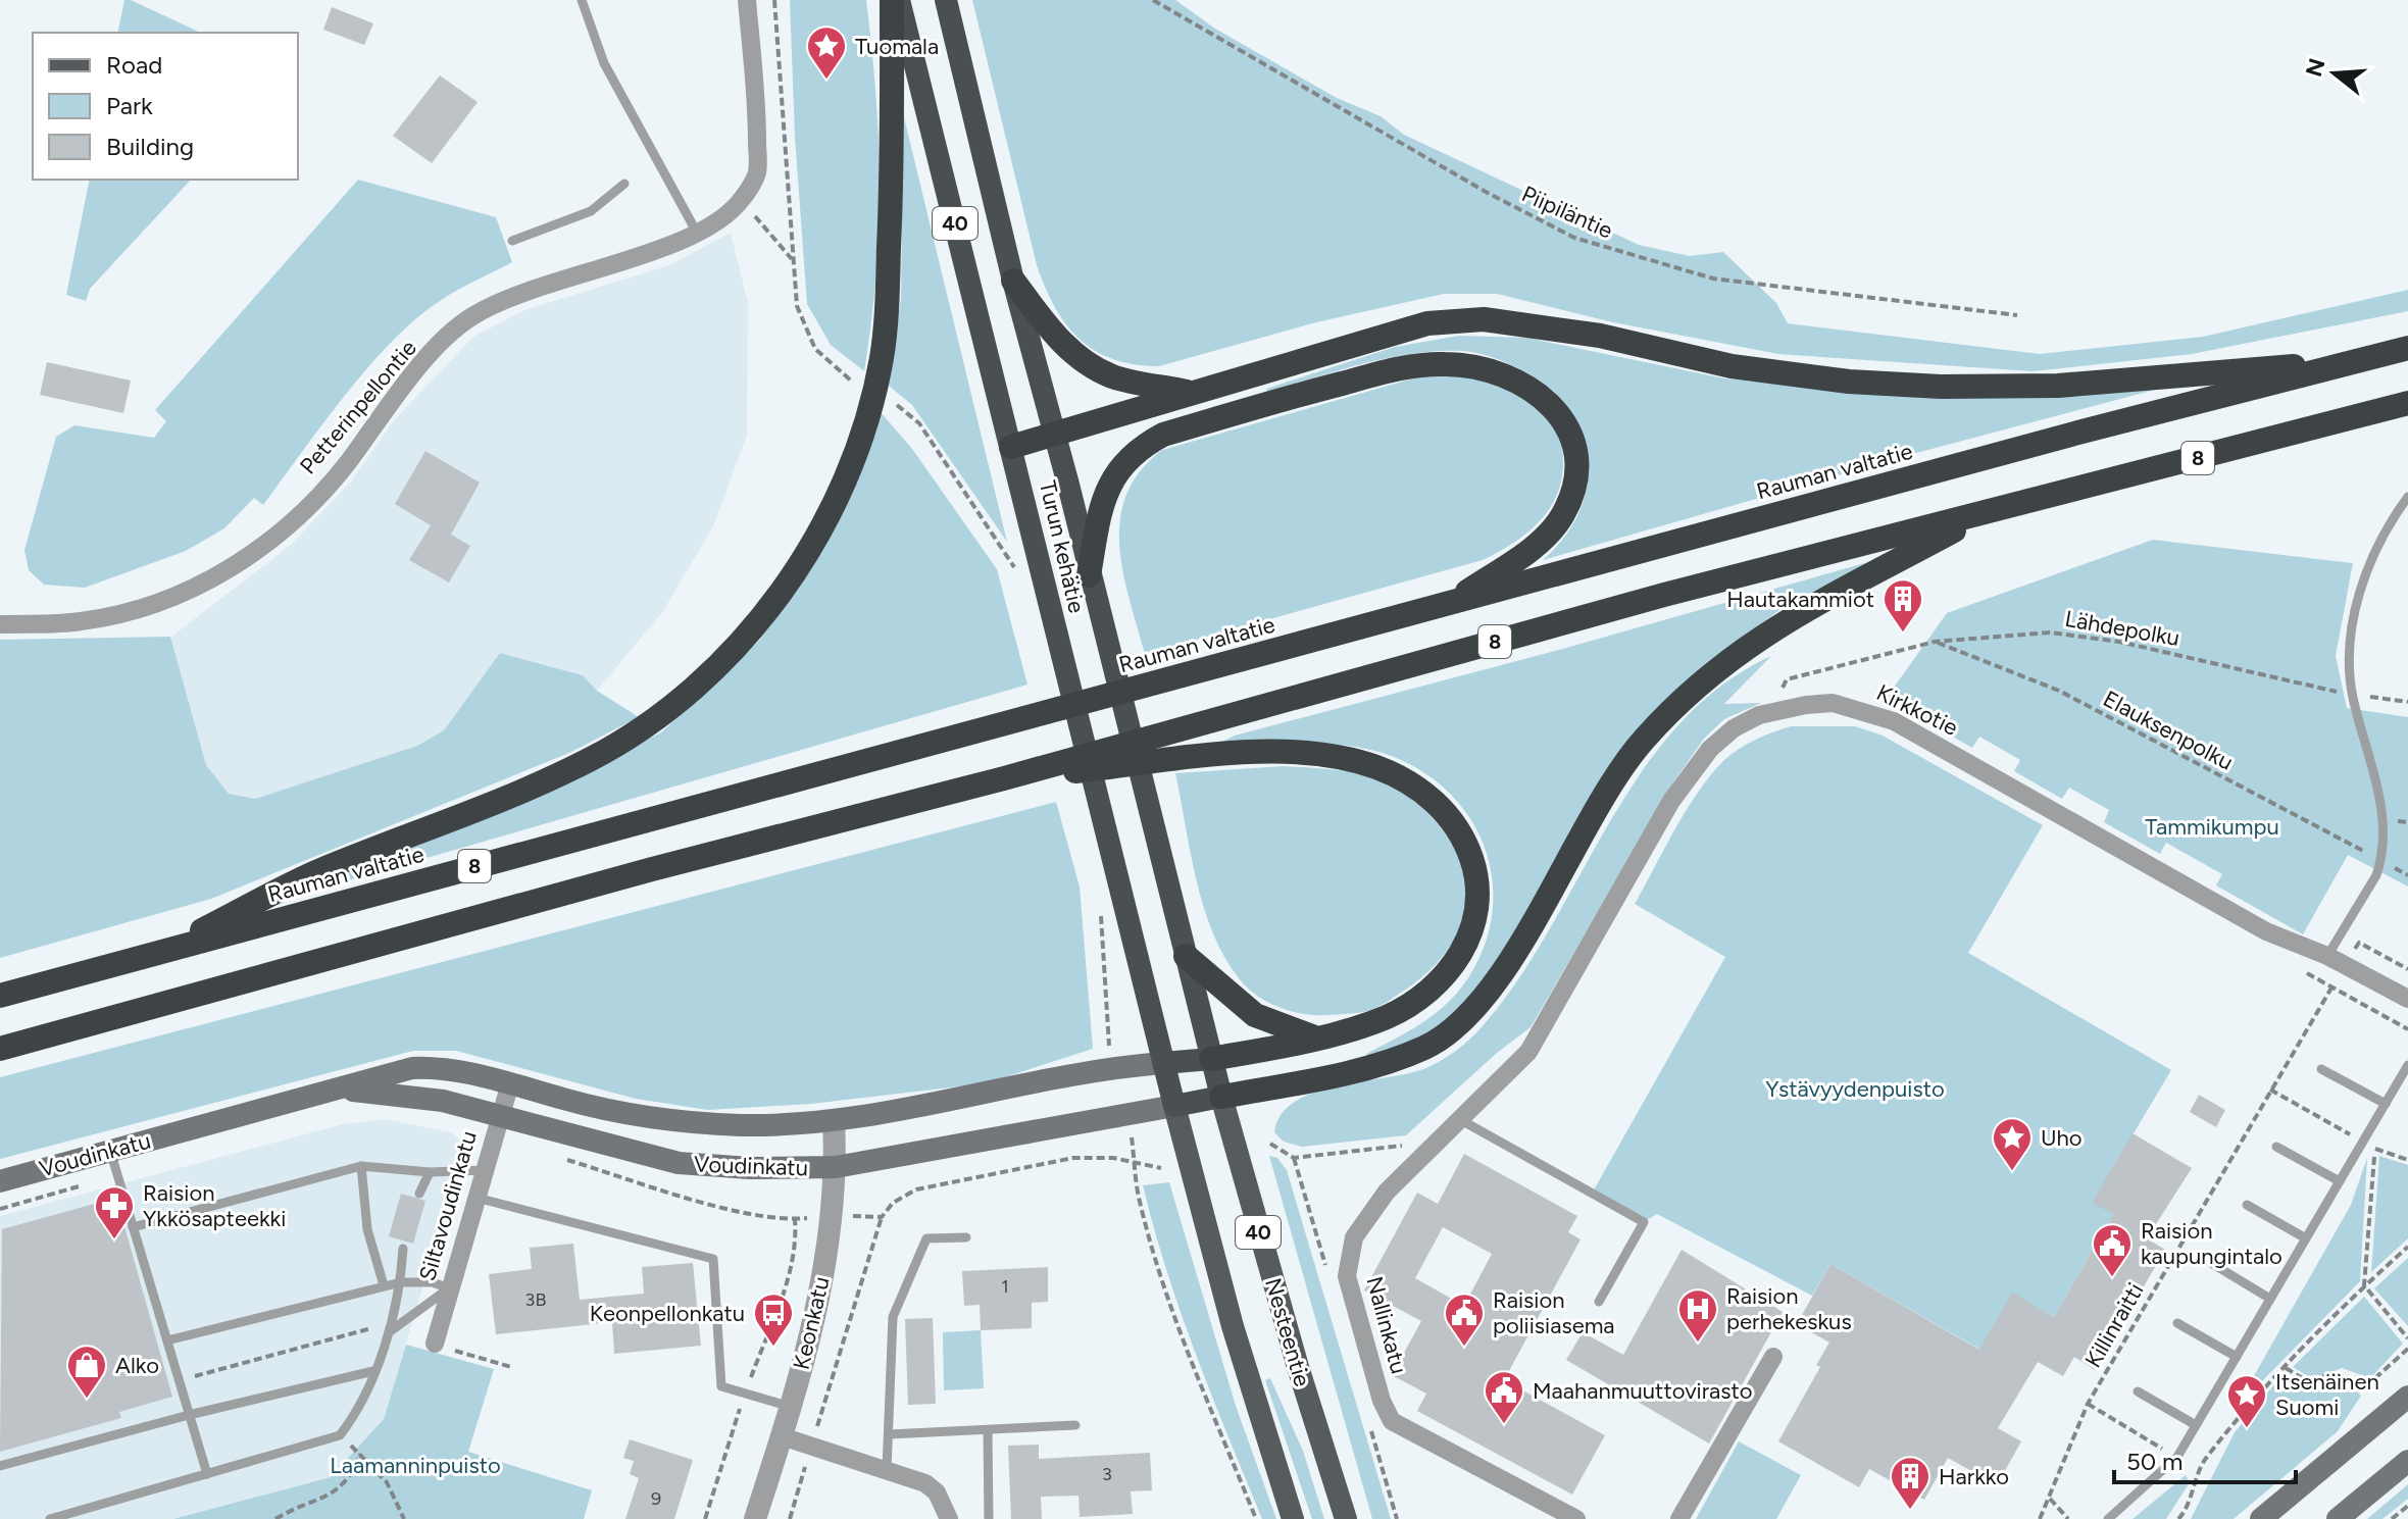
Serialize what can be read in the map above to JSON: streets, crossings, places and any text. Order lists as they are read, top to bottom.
{
  "streets": {
    "highway": [
      "40",
      "8",
      "Rauman valtatie",
      "Turun kehätie"
    ],
    "main road": ["Voudinkatu", "Nesteentie"],
    "street": [
      "Petterinpellontie",
      "Kirkkotie",
      "Siltavoudinkatu",
      "Keonkatu",
      "Nallinkatu"
    ],
    "path": [
      "Piipiläntie",
      "Lähdepolku",
      "Elauksenpolku",
      "Killinraitti"
    ]
  },
  "crossings": [
    ["40", "Turun kehätie"],
    ["40", "Voudinkatu"],
    ["Turun kehätie", "Voudinkatu"],
    ["Turun kehätie", "Nesteentie"],
    ["Lähdepolku", "Kirkkotie"],
    ["Lähdepolku", "Elauksenpolku"],
    ["Kirkkotie", "Nallinkatu"],
    ["Voudinkatu", "Siltavoudinkatu"],
    ["Voudinkatu", "Keonkatu"]
  ],
  "parks": ["Tammikumpu", "Ystävyydenpuisto", "Laamanninpuisto"],
  "places": {
    "place": ["Tuomala", "Uho", "Itsenäinen Suomi"],
    "building": ["Hautakammiot", "Harkko"],
    "pharmacy": ["Raision Ykkösapteekki"],
    "public building": ["Raision kaupungintalo", "Raision poliisiasema", "Maahanmuuttovirasto"],
    "hospital": ["Raision perhekeskus"],
    "bus stop": ["Keonpellonkatu"],
    "shop": ["Alko"]
  },
  "house_numbers": [
    "1",
    "3B",
    "3",
    "9"
  ],
  "legend": ["Road", "Park", "Building"],
  "scale_bar": "50 m",
  "north": "left"
}
